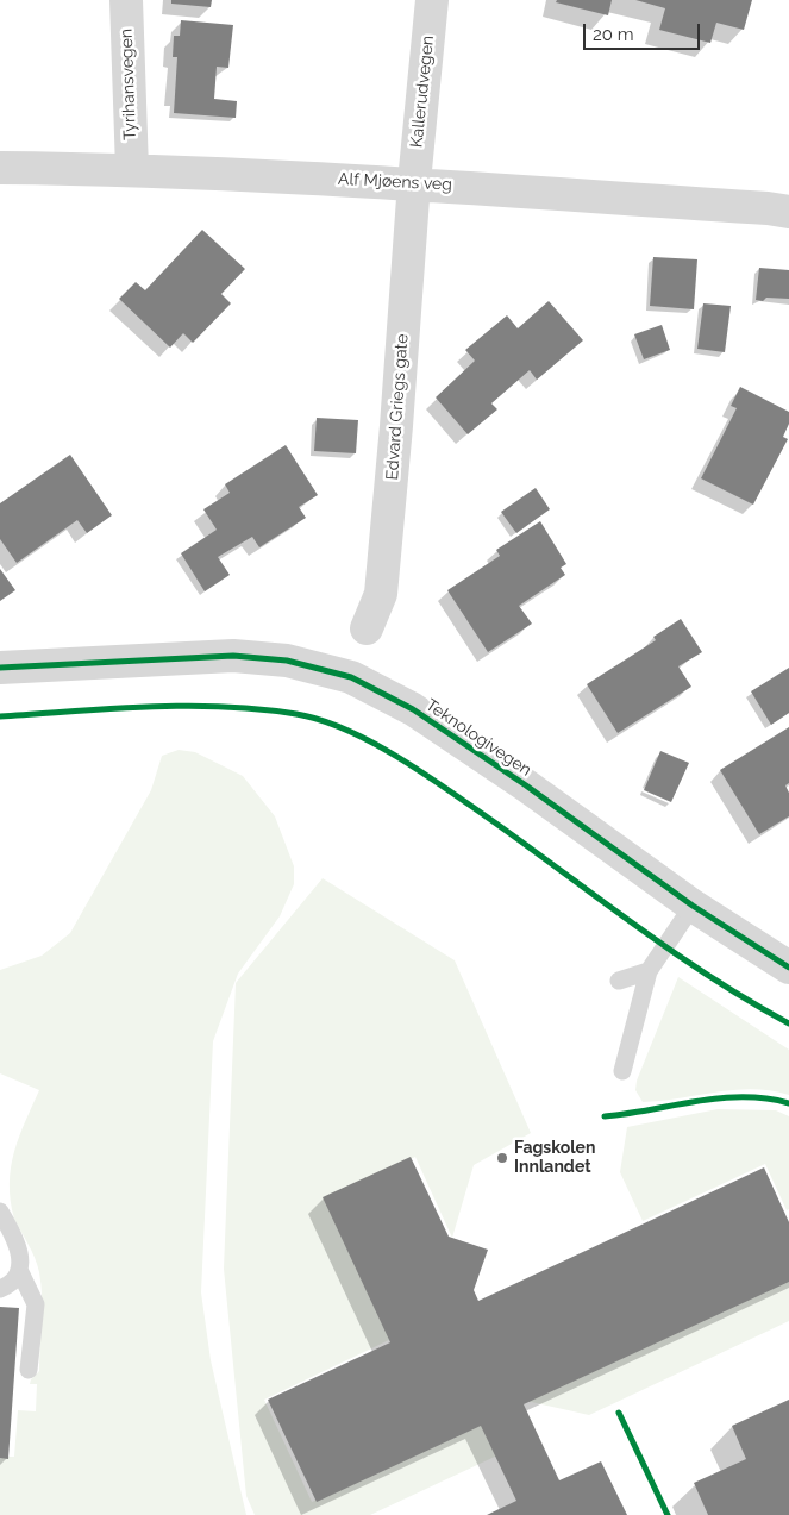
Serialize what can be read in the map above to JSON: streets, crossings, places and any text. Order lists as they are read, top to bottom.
{
  "streets": {
    "street": [
      "Tyrihansvegen",
      "Kallerudvegen",
      "Alf Mjøens veg",
      "Edvard Griegs gate",
      "Teknologivegen"
    ]
  },
  "crossings": [
    ["Tyrihansvegen", "Alf Mjøens veg"],
    ["Kallerudvegen", "Alf Mjøens veg"],
    ["Kallerudvegen", "Edvard Griegs gate"],
    ["Alf Mjøens veg", "Edvard Griegs gate"]
  ],
  "places": ["Fagskolen Innlandet"],
  "scale_bar": "20 m"
}
